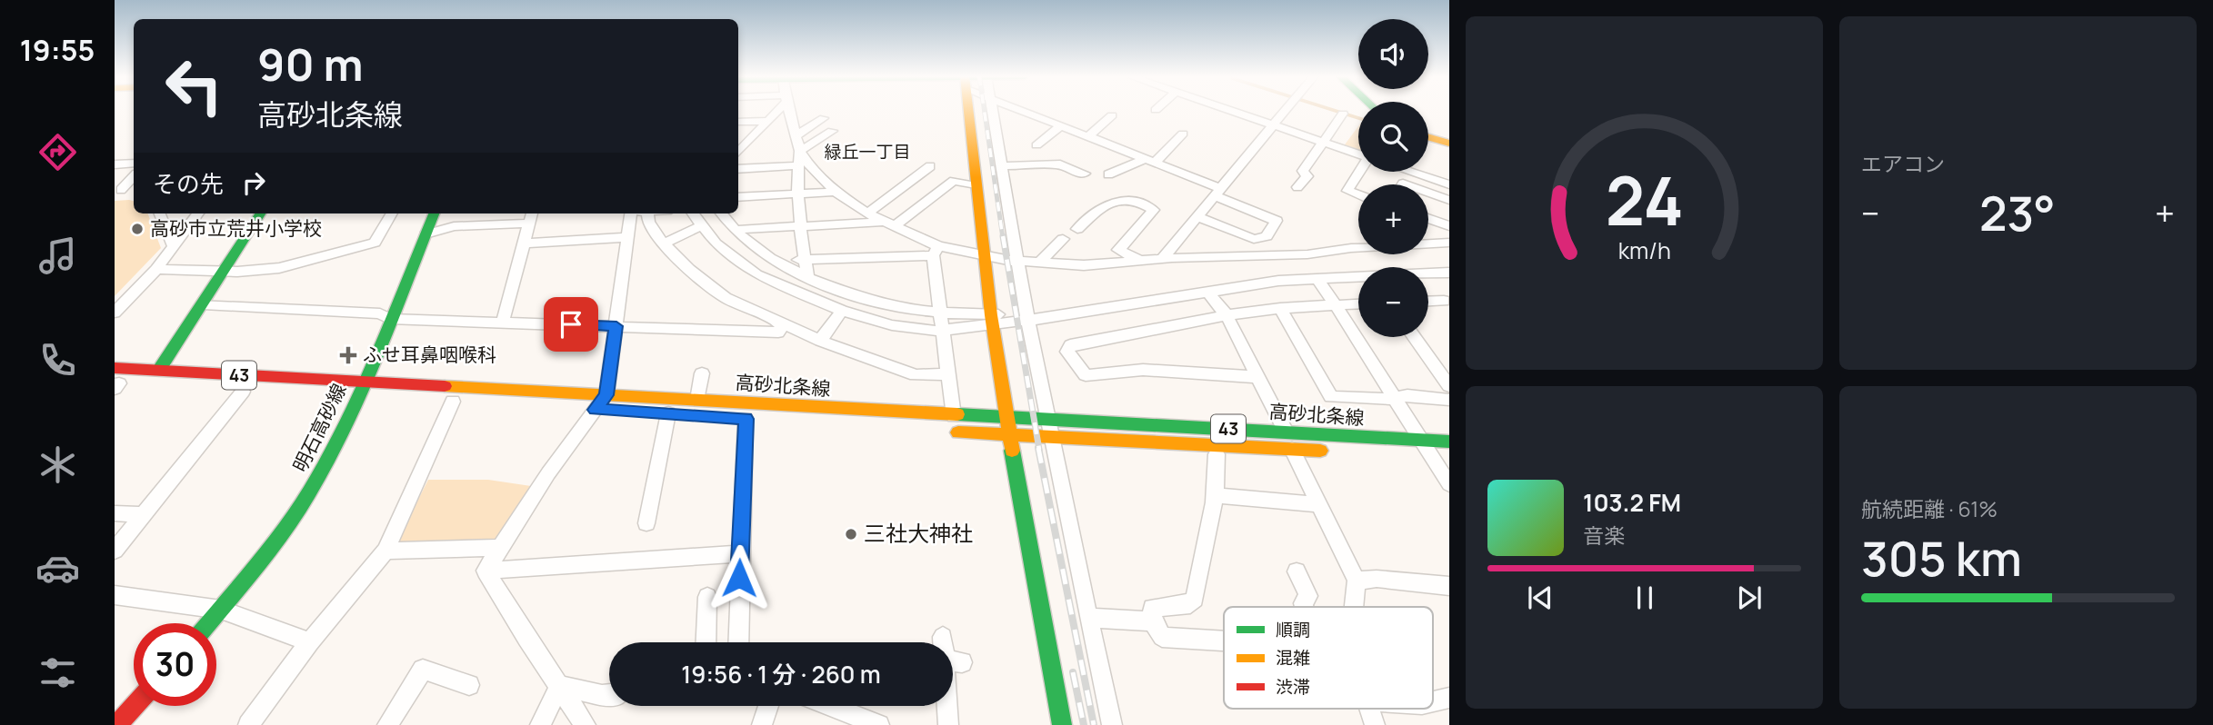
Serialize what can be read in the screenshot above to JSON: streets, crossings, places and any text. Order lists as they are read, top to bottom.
{
  "streets": {
    "main road": ["43", "高砂北条線", "明石高砂線"]
  },
  "crossings": [
    ["高砂北条線", "明石高砂線"]
  ],
  "districts": ["緑丘一丁目"],
  "places": {
    "other": ["高砂市立荒井小学校", "三社大神社"],
    "health": ["ふせ耳鼻咽喉科"]
  },
  "legend": ["順調", "混雑", "渋滞"],
  "page": {
    "tabs": "19:55",
    "tile": [
      "エアコン",
      ["航続距離 · 61%", "305 km"]
    ],
    "map_buttons": ["+", "−"],
    "turn": ["90 m", "高砂北条線"],
    "then": "その先",
    "heat": ["−", "23°", "+"],
    "song": ["103.2 FM", "音楽"],
    "limit": "30",
    "trip": "19:56 · 1 分 · 260 m",
    "gauge": ["24", "km/h"]
  }
}
